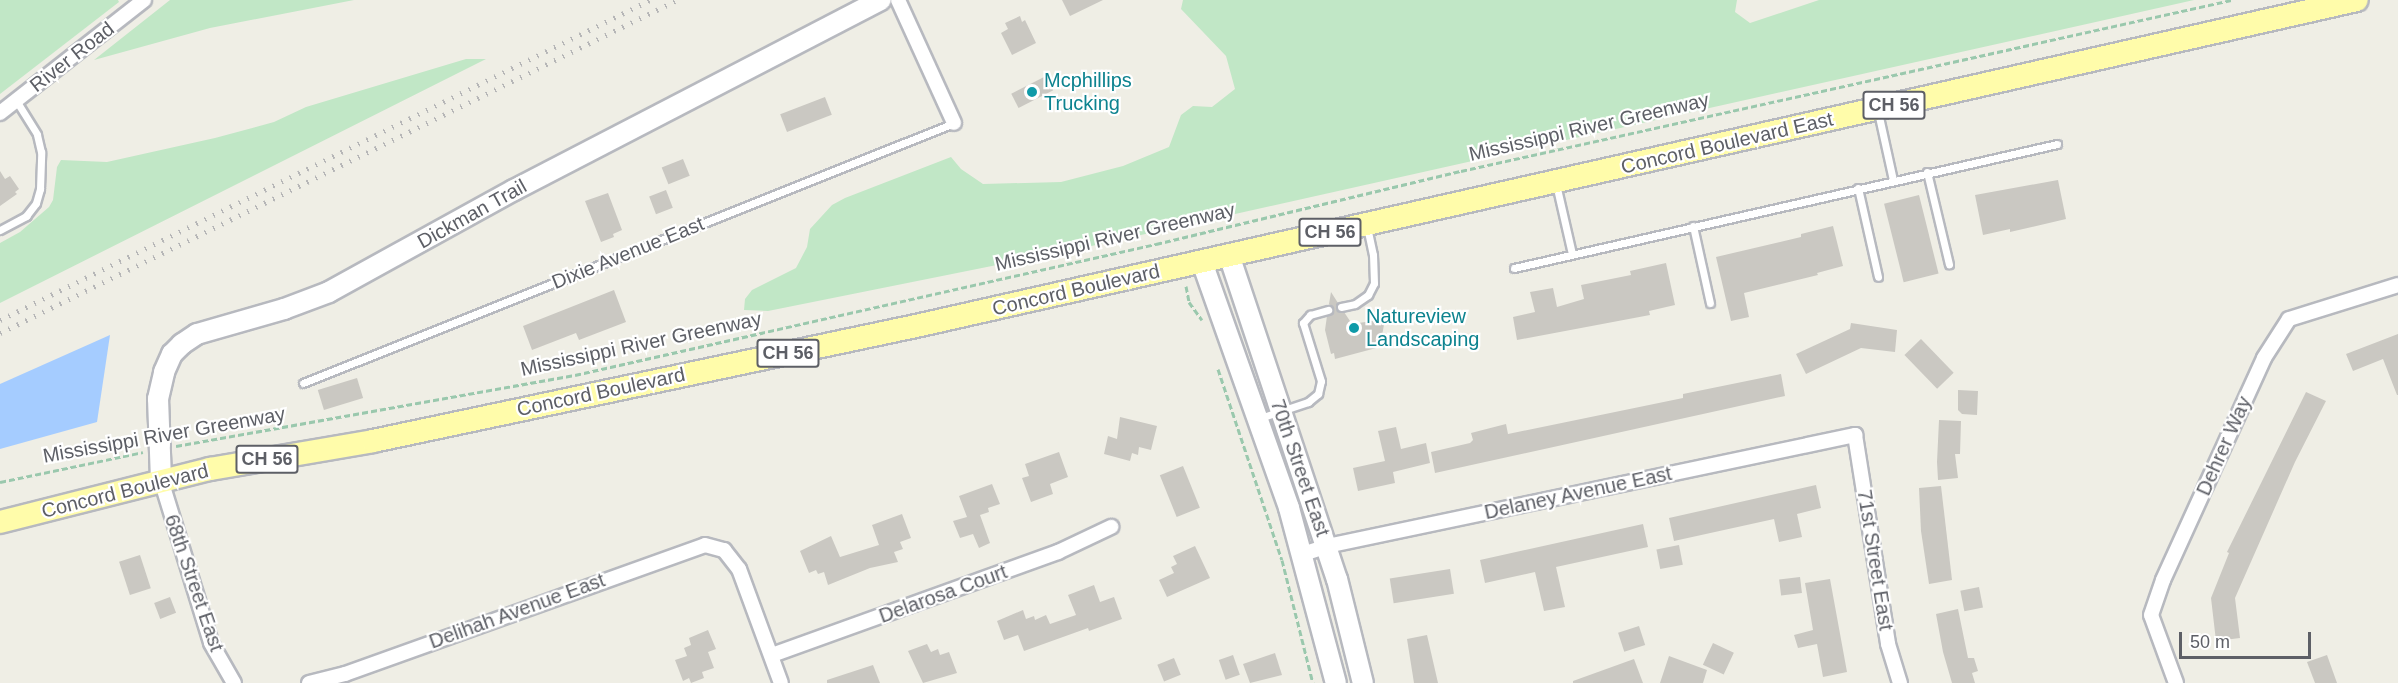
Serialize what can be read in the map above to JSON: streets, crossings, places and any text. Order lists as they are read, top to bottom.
{
  "streets": {
    "main road": ["CH 56", "Concord Boulevard East", "Concord Boulevard"],
    "street": [
      "River Road",
      "Dickman Trail",
      "Dehrer Way",
      "70th Street East",
      "Delaney Avenue East",
      "71st Street East",
      "68th Street East",
      "Delarosa Court",
      "Delihah Avenue East"
    ],
    "lane": ["Dixie Avenue East"],
    "path": ["Mississippi River Greenway"]
  },
  "crossings": [
    ["Mississippi River Greenway", "Dickman Trail"],
    ["Concord Boulevard East", "Concord Boulevard"],
    ["Concord Boulevard East", "70th Street East"],
    ["Dickman Trail", "Concord Boulevard"],
    ["Dickman Trail", "68th Street East"],
    ["Concord Boulevard", "70th Street East"],
    ["Concord Boulevard", "68th Street East"],
    ["70th Street East", "Delaney Avenue East"],
    ["Delaney Avenue East", "71st Street East"],
    ["Delarosa Court", "Delihah Avenue East"]
  ],
  "places": ["Mcphillips Trucking", "Natureview Landscaping"],
  "scale_bar": "50 m"
}
